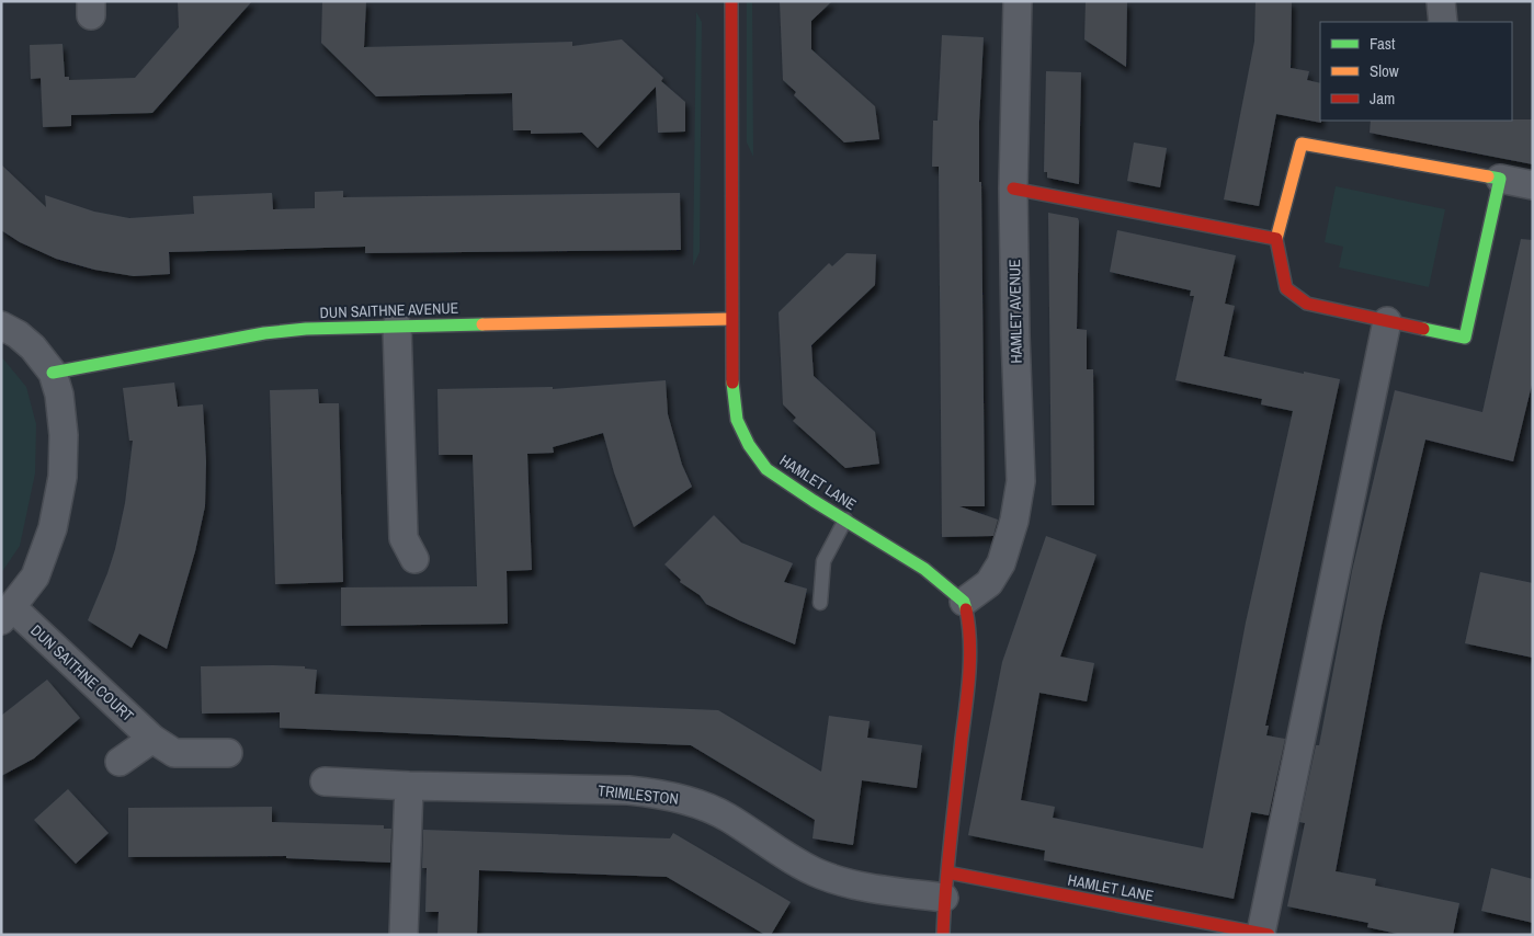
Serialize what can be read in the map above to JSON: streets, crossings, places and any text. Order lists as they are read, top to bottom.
{
  "streets": {
    "street": [
      "DUN SAITHNE AVENUE",
      "HAMLET AVENUE",
      "HAMLET LANE",
      "DUN SAITHNE COURT",
      "TRIMLESTON"
    ]
  },
  "crossings": [
    ["DUN SAITHNE AVENUE", "HAMLET LANE"],
    ["HAMLET AVENUE", "HAMLET LANE"],
    ["HAMLET LANE", "TRIMLESTON"]
  ],
  "legend": ["Fast", "Slow", "Jam"]
}
